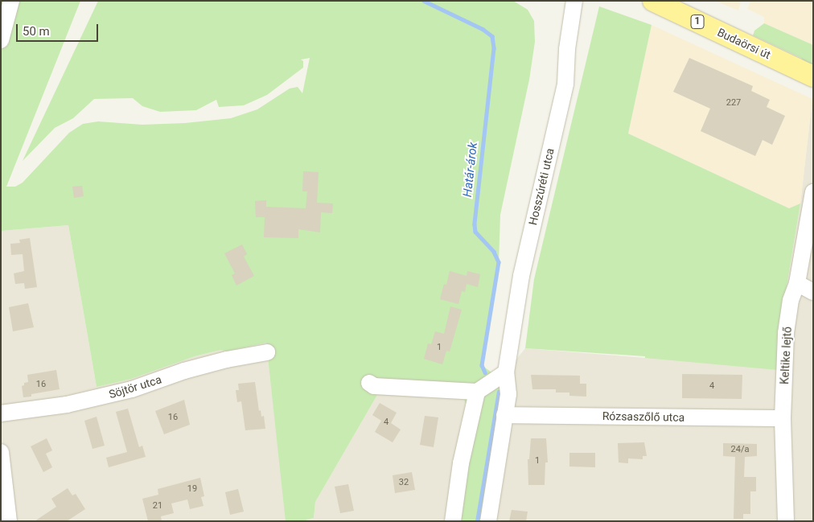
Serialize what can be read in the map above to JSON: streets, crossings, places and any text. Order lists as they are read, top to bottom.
{
  "streets": {
    "main road": ["1", "Budaörsi út"],
    "street": [
      "Hosszúréti utca",
      "Keltike lejtő",
      "Söjtör utca",
      "Rózsaszőlő utca"
    ]
  },
  "crossings": [
    ["Hosszúréti utca", "Rózsaszőlő utca"],
    ["Keltike lejtő", "Rózsaszőlő utca"]
  ],
  "water": ["Határ-árok"],
  "house_numbers": [
    "227",
    "1",
    "16",
    "4",
    "16",
    "4",
    "24/a",
    "1",
    "32",
    "19",
    "21"
  ],
  "scale_bar": "50 m"
}
